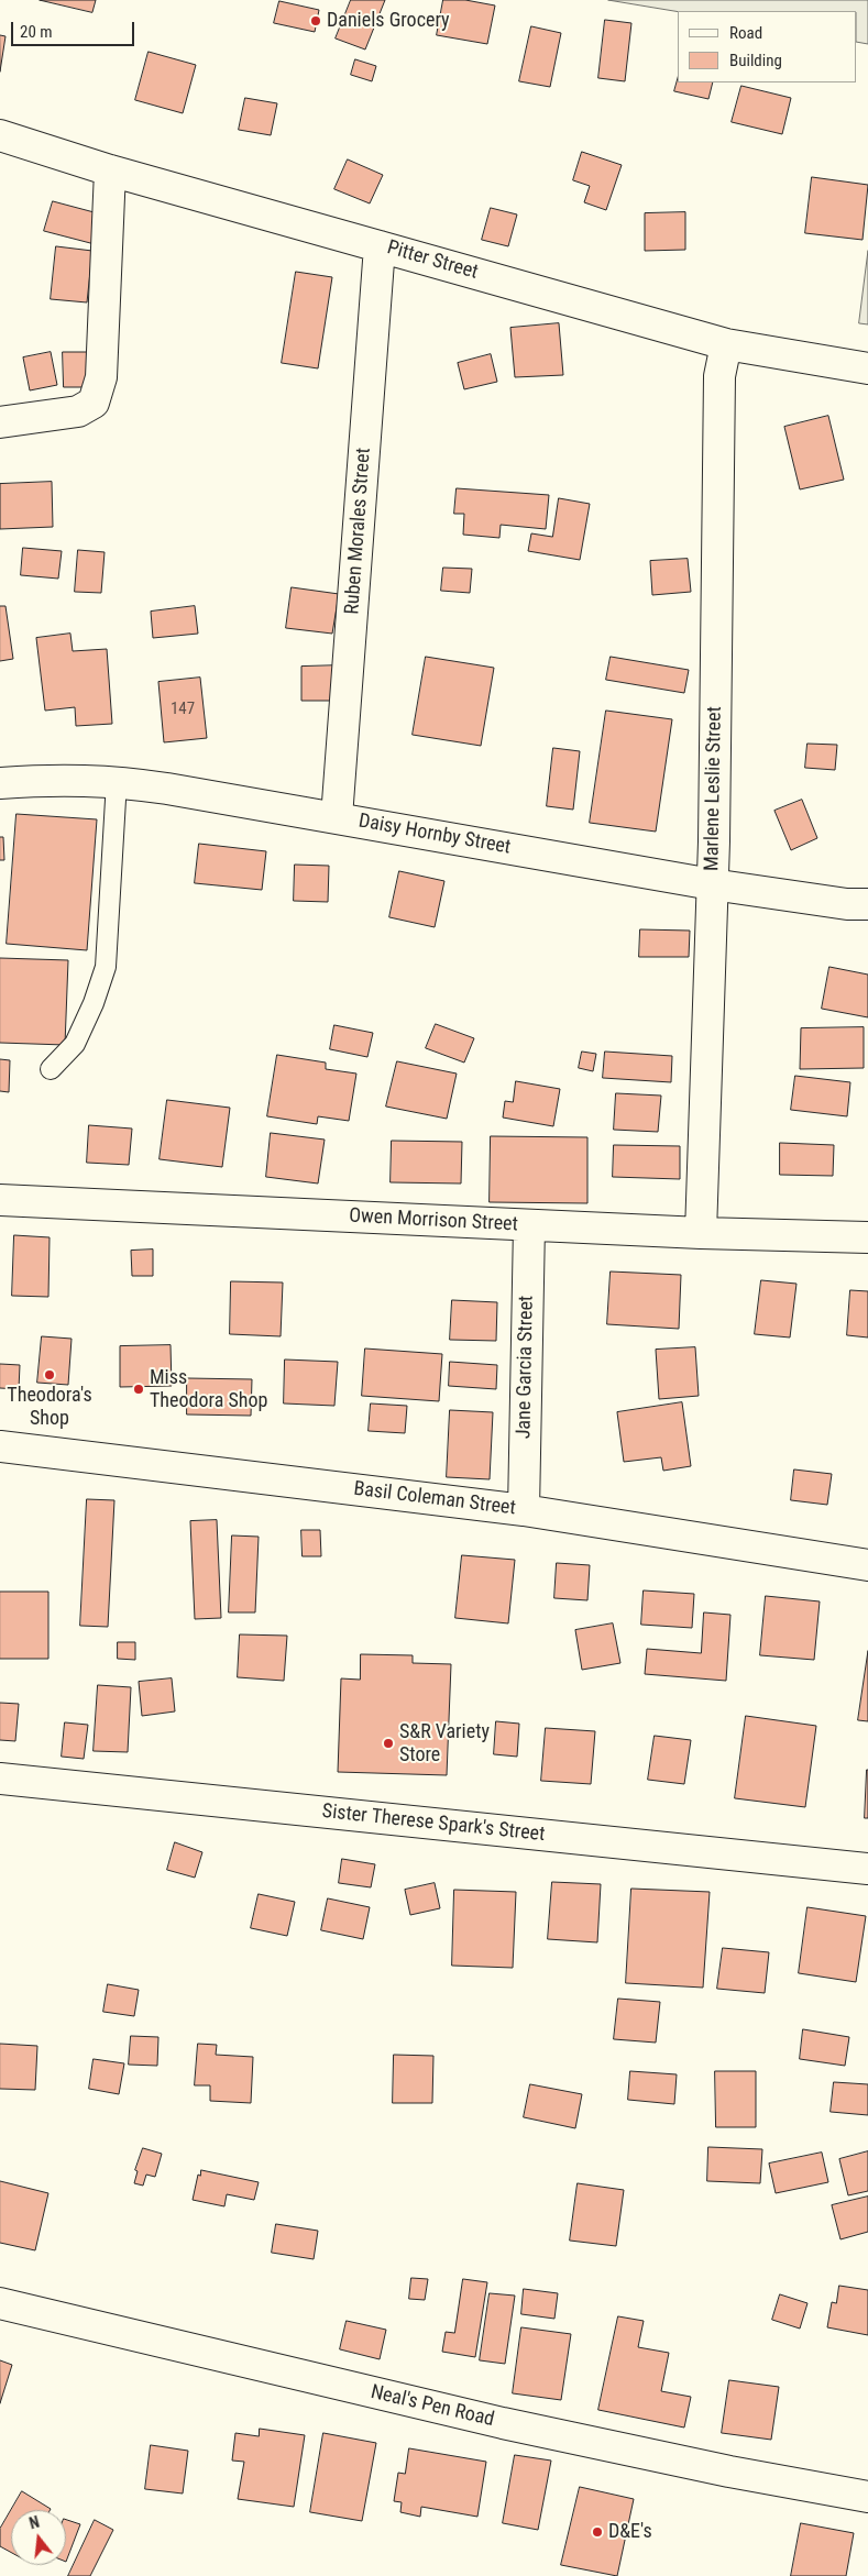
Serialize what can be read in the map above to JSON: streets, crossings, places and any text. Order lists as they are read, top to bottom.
{
  "streets": {
    "street": [
      "Pitter Street",
      "Ruben Morales Street",
      "Marlene Leslie Street",
      "Daisy Hornby Street",
      "Owen Morrison Street",
      "Jane Garcia Street",
      "Basil Coleman Street",
      "Sister Therese Spark's Street",
      "Neal's Pen Road"
    ]
  },
  "crossings": [
    ["Pitter Street", "Ruben Morales Street"],
    ["Pitter Street", "Marlene Leslie Street"],
    ["Ruben Morales Street", "Daisy Hornby Street"],
    ["Marlene Leslie Street", "Daisy Hornby Street"],
    ["Marlene Leslie Street", "Owen Morrison Street"],
    ["Owen Morrison Street", "Jane Garcia Street"],
    ["Jane Garcia Street", "Basil Coleman Street"]
  ],
  "places": [
    "Daniels Grocery",
    "Theodora's Shop",
    "Miss Theodora Shop",
    "S&R Variety Store",
    "D&E's"
  ],
  "house_numbers": ["147"],
  "legend": ["Road", "Building"],
  "scale_bar": "20 m",
  "north": "top"
}
